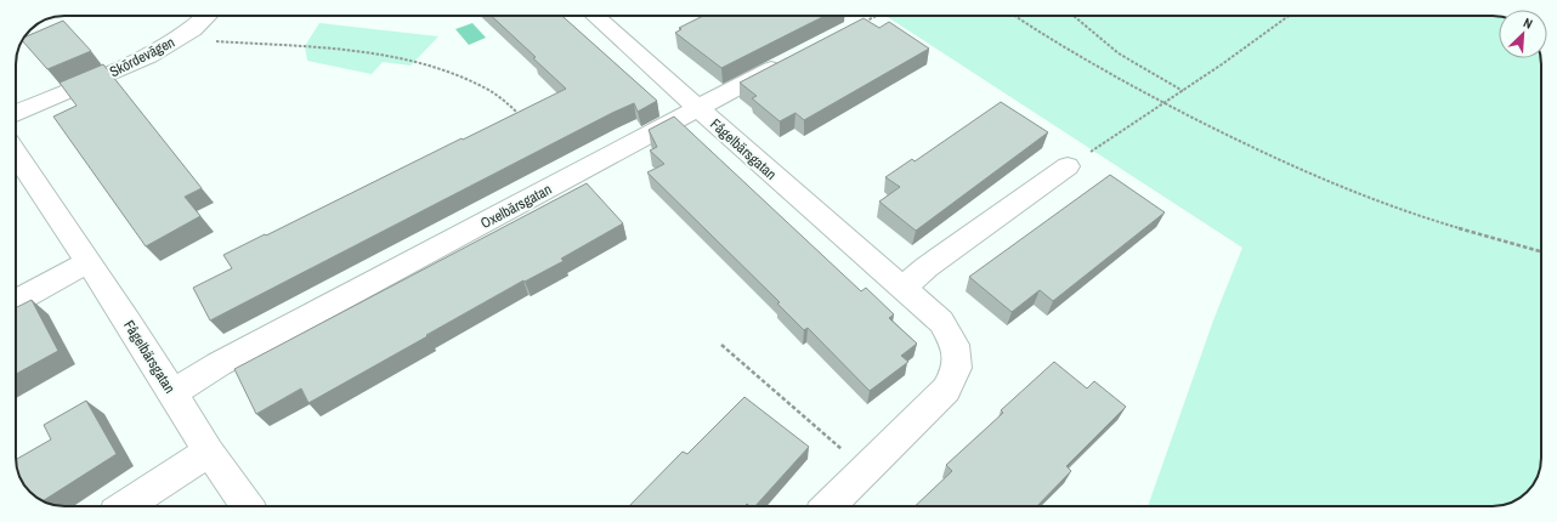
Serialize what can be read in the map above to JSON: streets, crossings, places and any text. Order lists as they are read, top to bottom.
{
  "streets": {
    "street": ["Skördevägen", "Fågelbärsgatan", "Oxelbärsgatan"]
  },
  "crossings": [
    ["Fågelbärsgatan", "Oxelbärsgatan"]
  ],
  "north": "top right"
}
